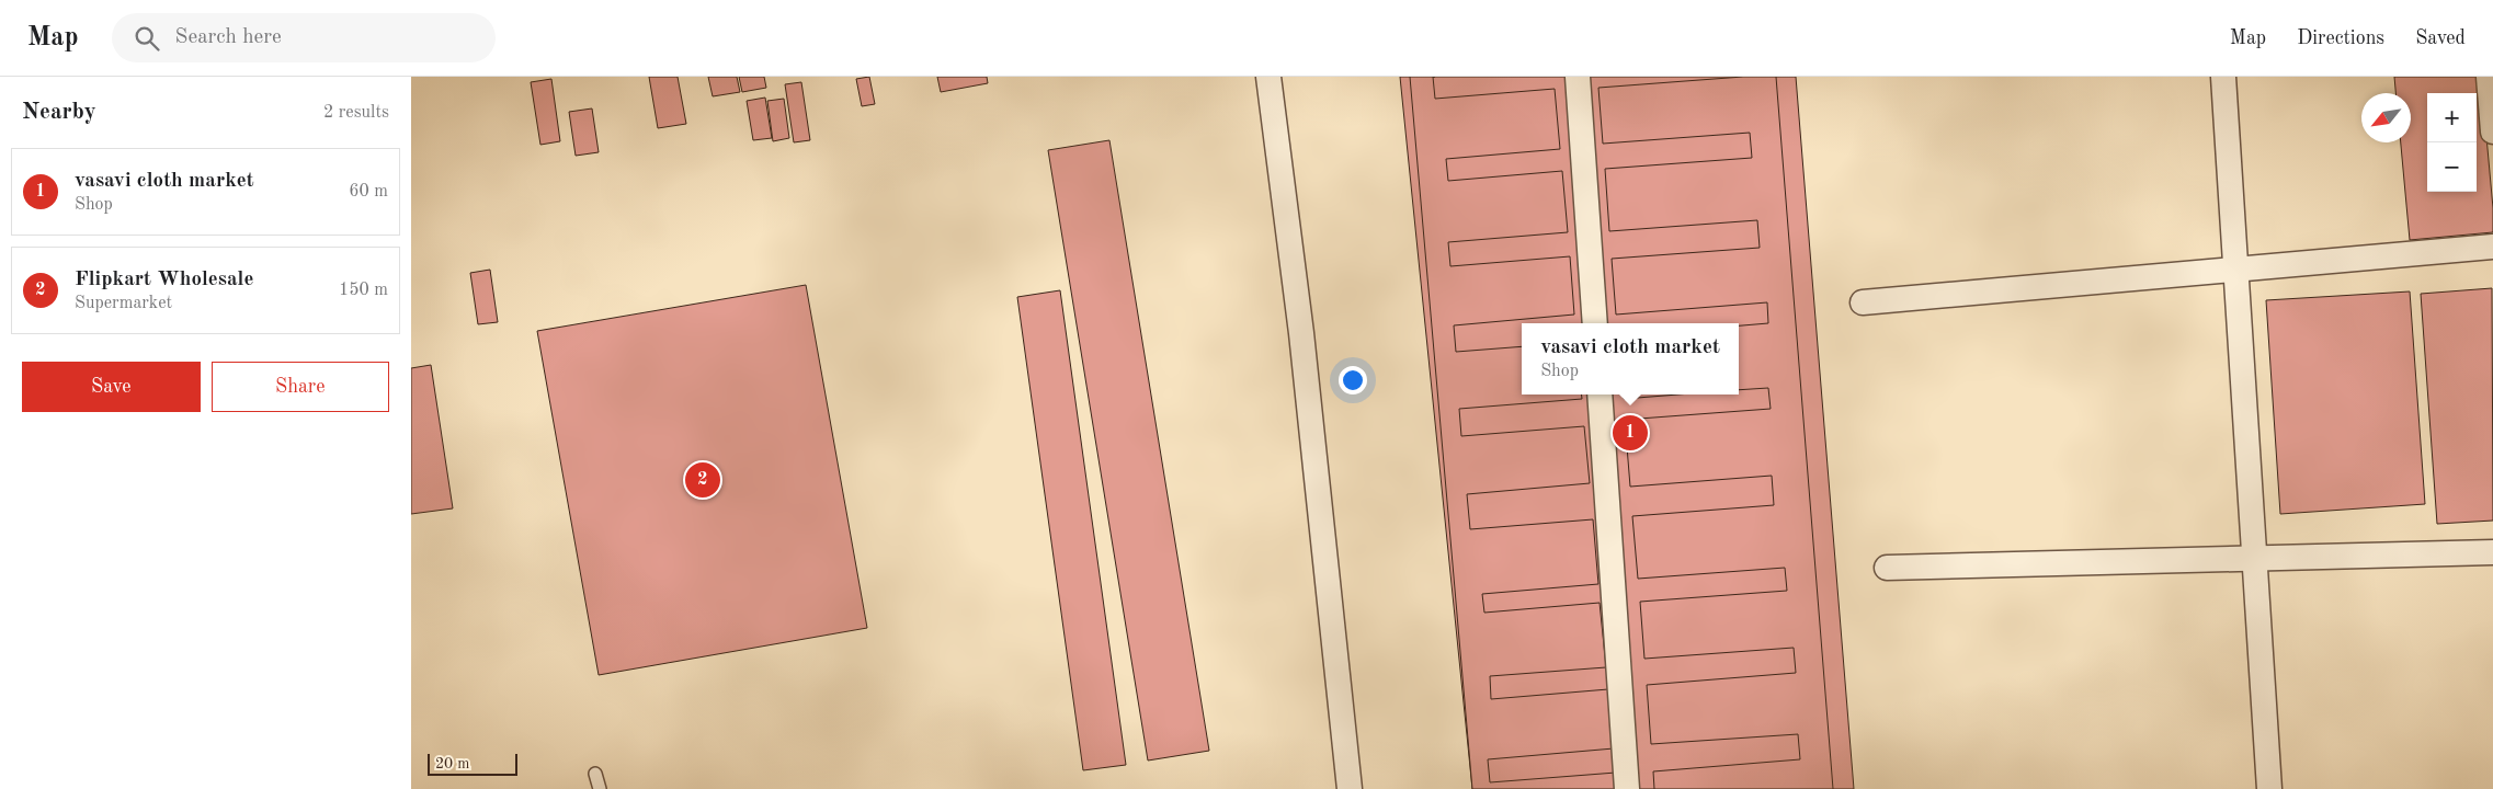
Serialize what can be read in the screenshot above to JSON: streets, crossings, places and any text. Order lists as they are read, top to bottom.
{
  "scale_bar": "20 m",
  "north": "bottom left",
  "page": {
    "header": "Map",
    "search": "Search here",
    "nav": ["Map", "Directions", "Saved"],
    "heading": ["Nearby", "2 results"],
    "map_buttons": ["+", "−"],
    "list": [
      {
        "mark": "1",
        "name": "vasavi cloth market",
        "note": "Shop",
        "value": "60 m"
      },
      {
        "mark": "2",
        "name": "Flipkart Wholesale",
        "note": "Supermarket",
        "value": "150 m"
      }
    ],
    "popup": ["vasavi cloth market", "Shop"],
    "buttons": ["Save", "Share"],
    "pins": ["1", "2"],
    "scale": "20 m"
  }
}
